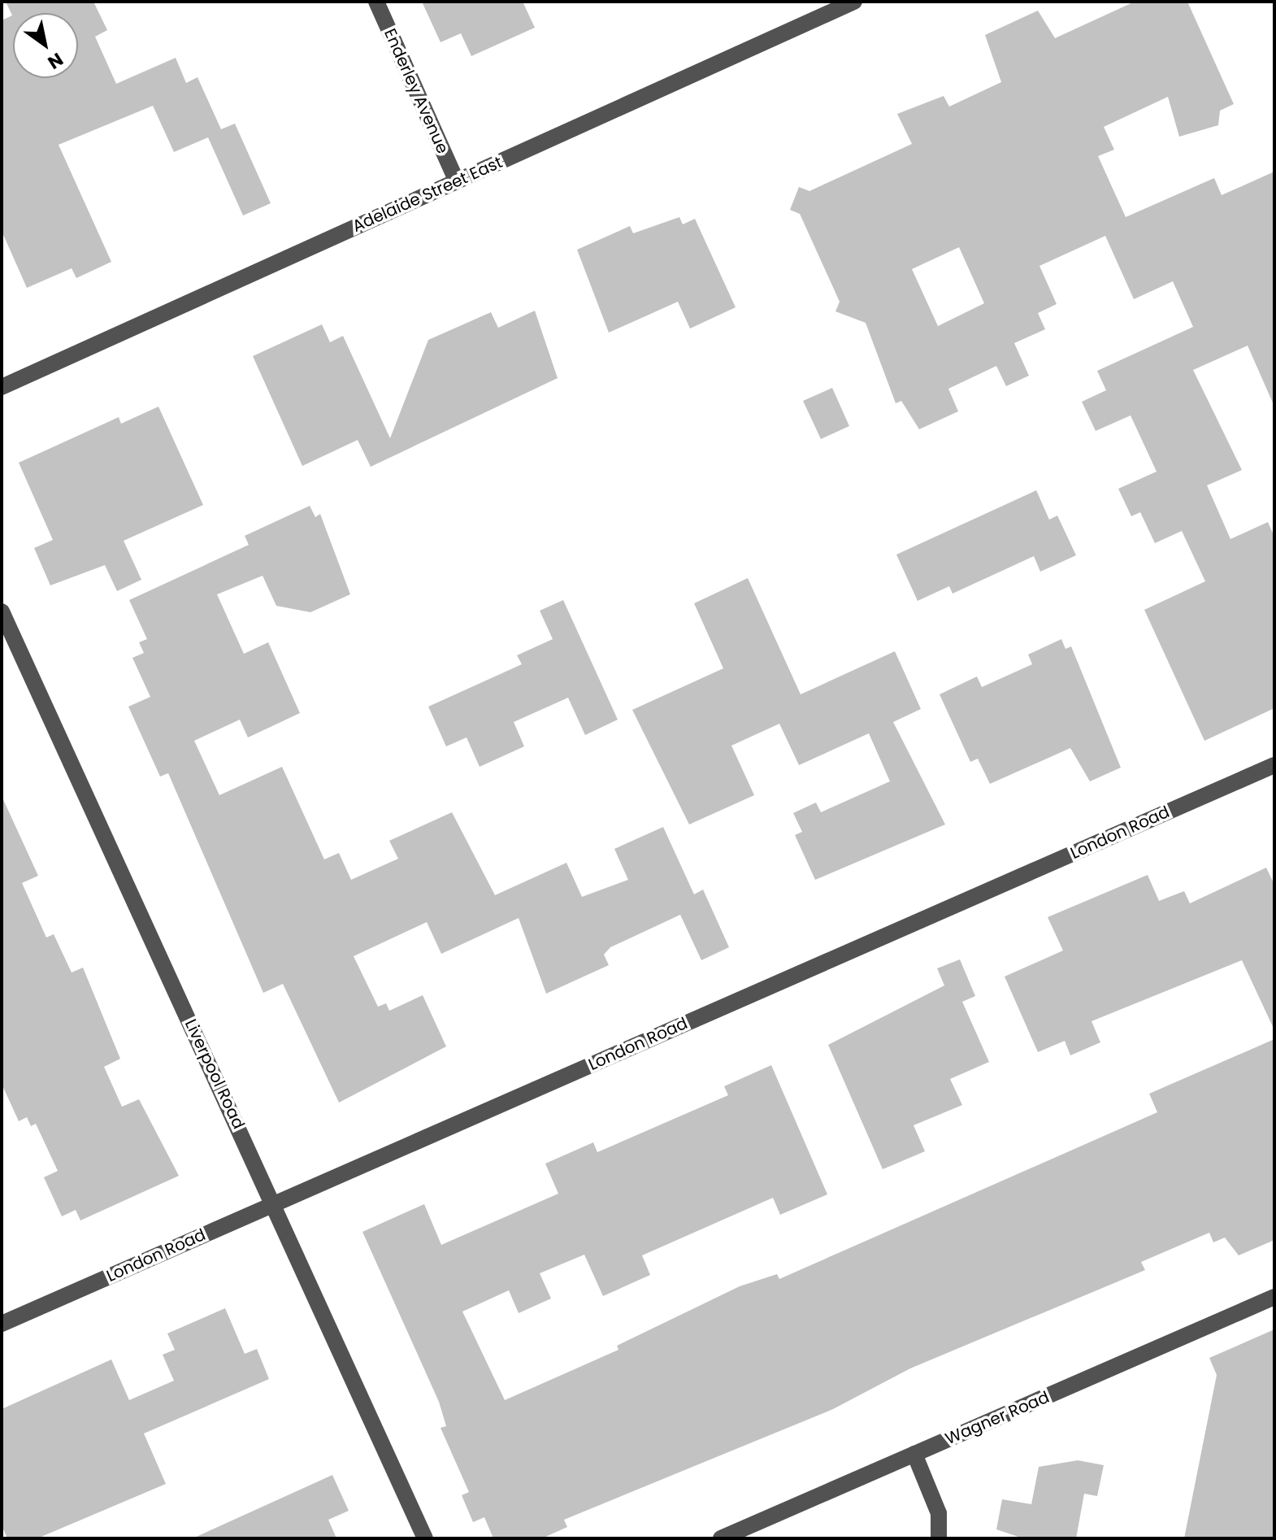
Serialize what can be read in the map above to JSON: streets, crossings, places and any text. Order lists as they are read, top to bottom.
{
  "streets": {
    "street": [
      "Enderley Avenue",
      "Adelaide Street East",
      "London Road",
      "Liverpool Road",
      "Wagner Road"
    ]
  },
  "crossings": [
    ["Enderley Avenue", "Adelaide Street East"],
    ["London Road", "Liverpool Road"]
  ],
  "north": "bottom right"
}
